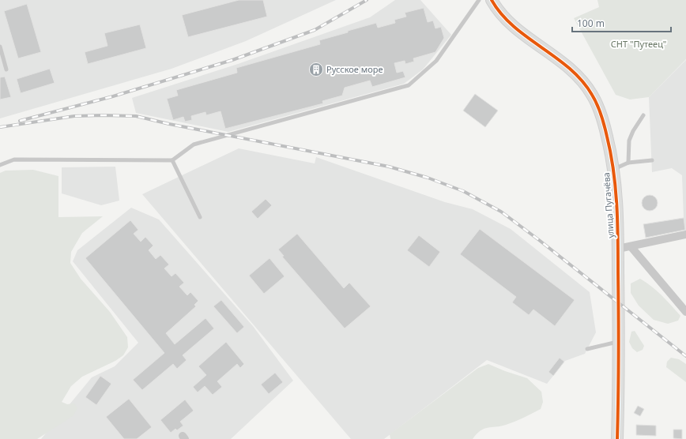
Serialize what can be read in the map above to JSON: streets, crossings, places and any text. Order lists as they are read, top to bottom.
{
  "streets": {
    "street": ["улица Пугачёва"]
  },
  "parks": ["СНТ \"Путеец\""],
  "places": {
    "building": ["Русское море"]
  },
  "scale_bar": "100 m"
}
